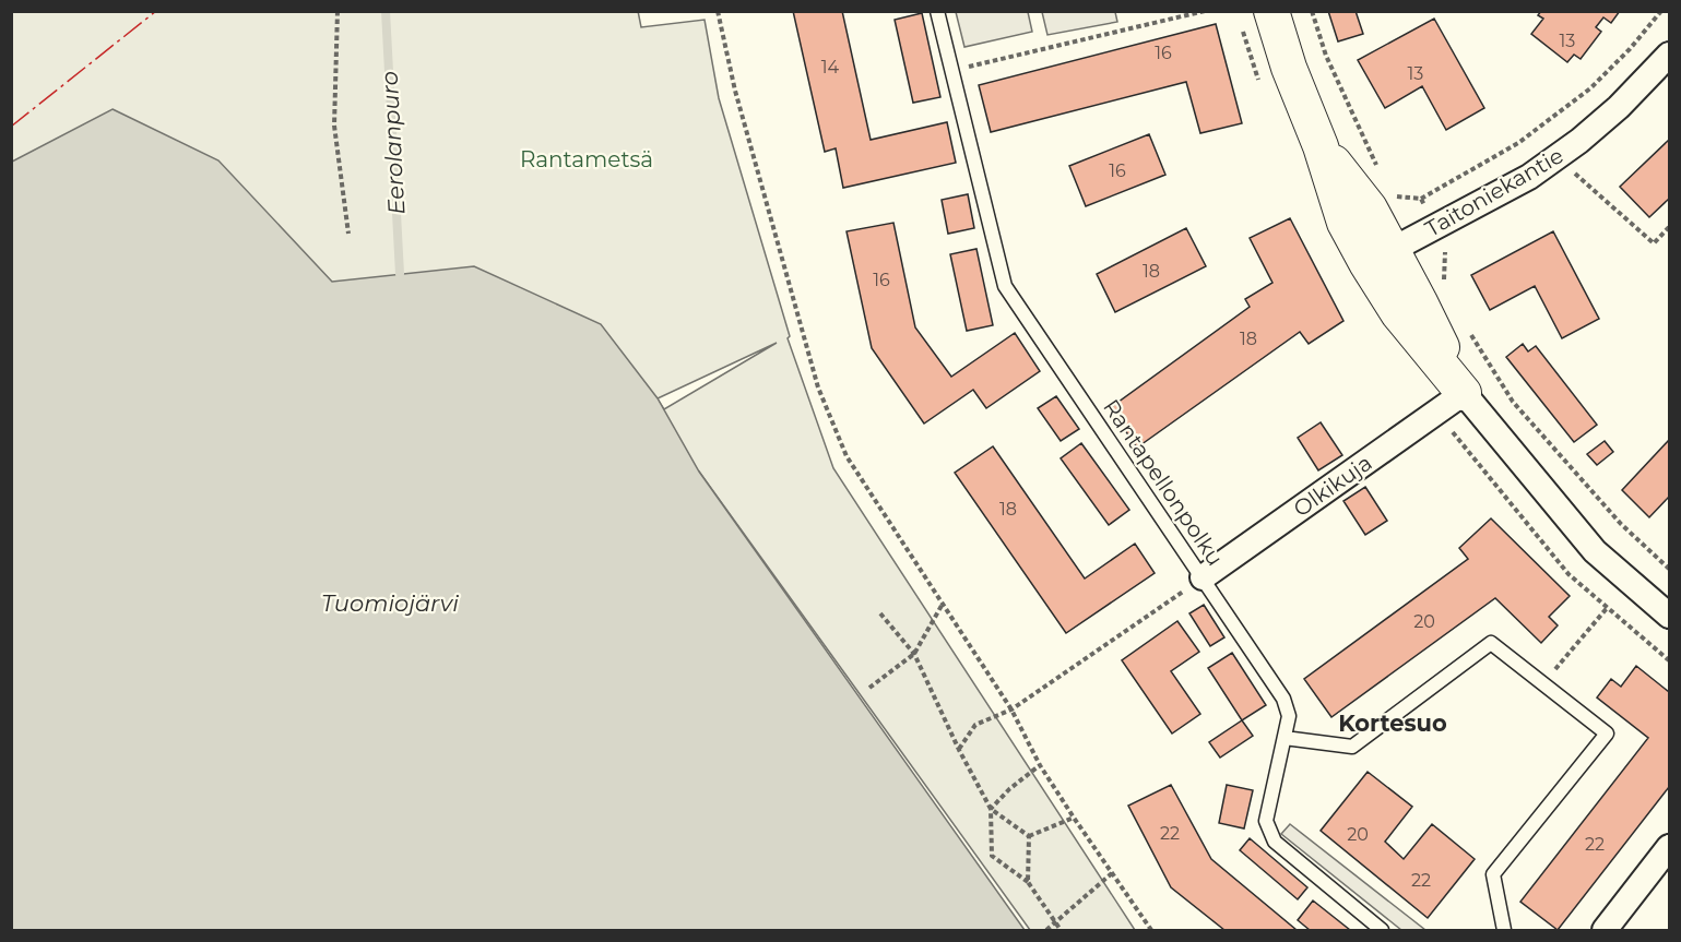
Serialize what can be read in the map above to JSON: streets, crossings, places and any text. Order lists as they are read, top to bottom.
{
  "streets": {
    "street": ["Taitoniekantie", "Olkikuja"],
    "lane": ["Rantapellonpolku"]
  },
  "crossings": [
    ["Rantapellonpolku", "Olkikuja"]
  ],
  "districts": ["Kortesuo"],
  "water": ["Eerolanpuro", "Tuomiojärvi"],
  "parks": ["Rantametsä"],
  "house_numbers": [
    "13",
    "16",
    "14",
    "13",
    "16",
    "18",
    "16",
    "18",
    "18",
    "20",
    "22",
    "20",
    "22",
    "22"
  ]
}
